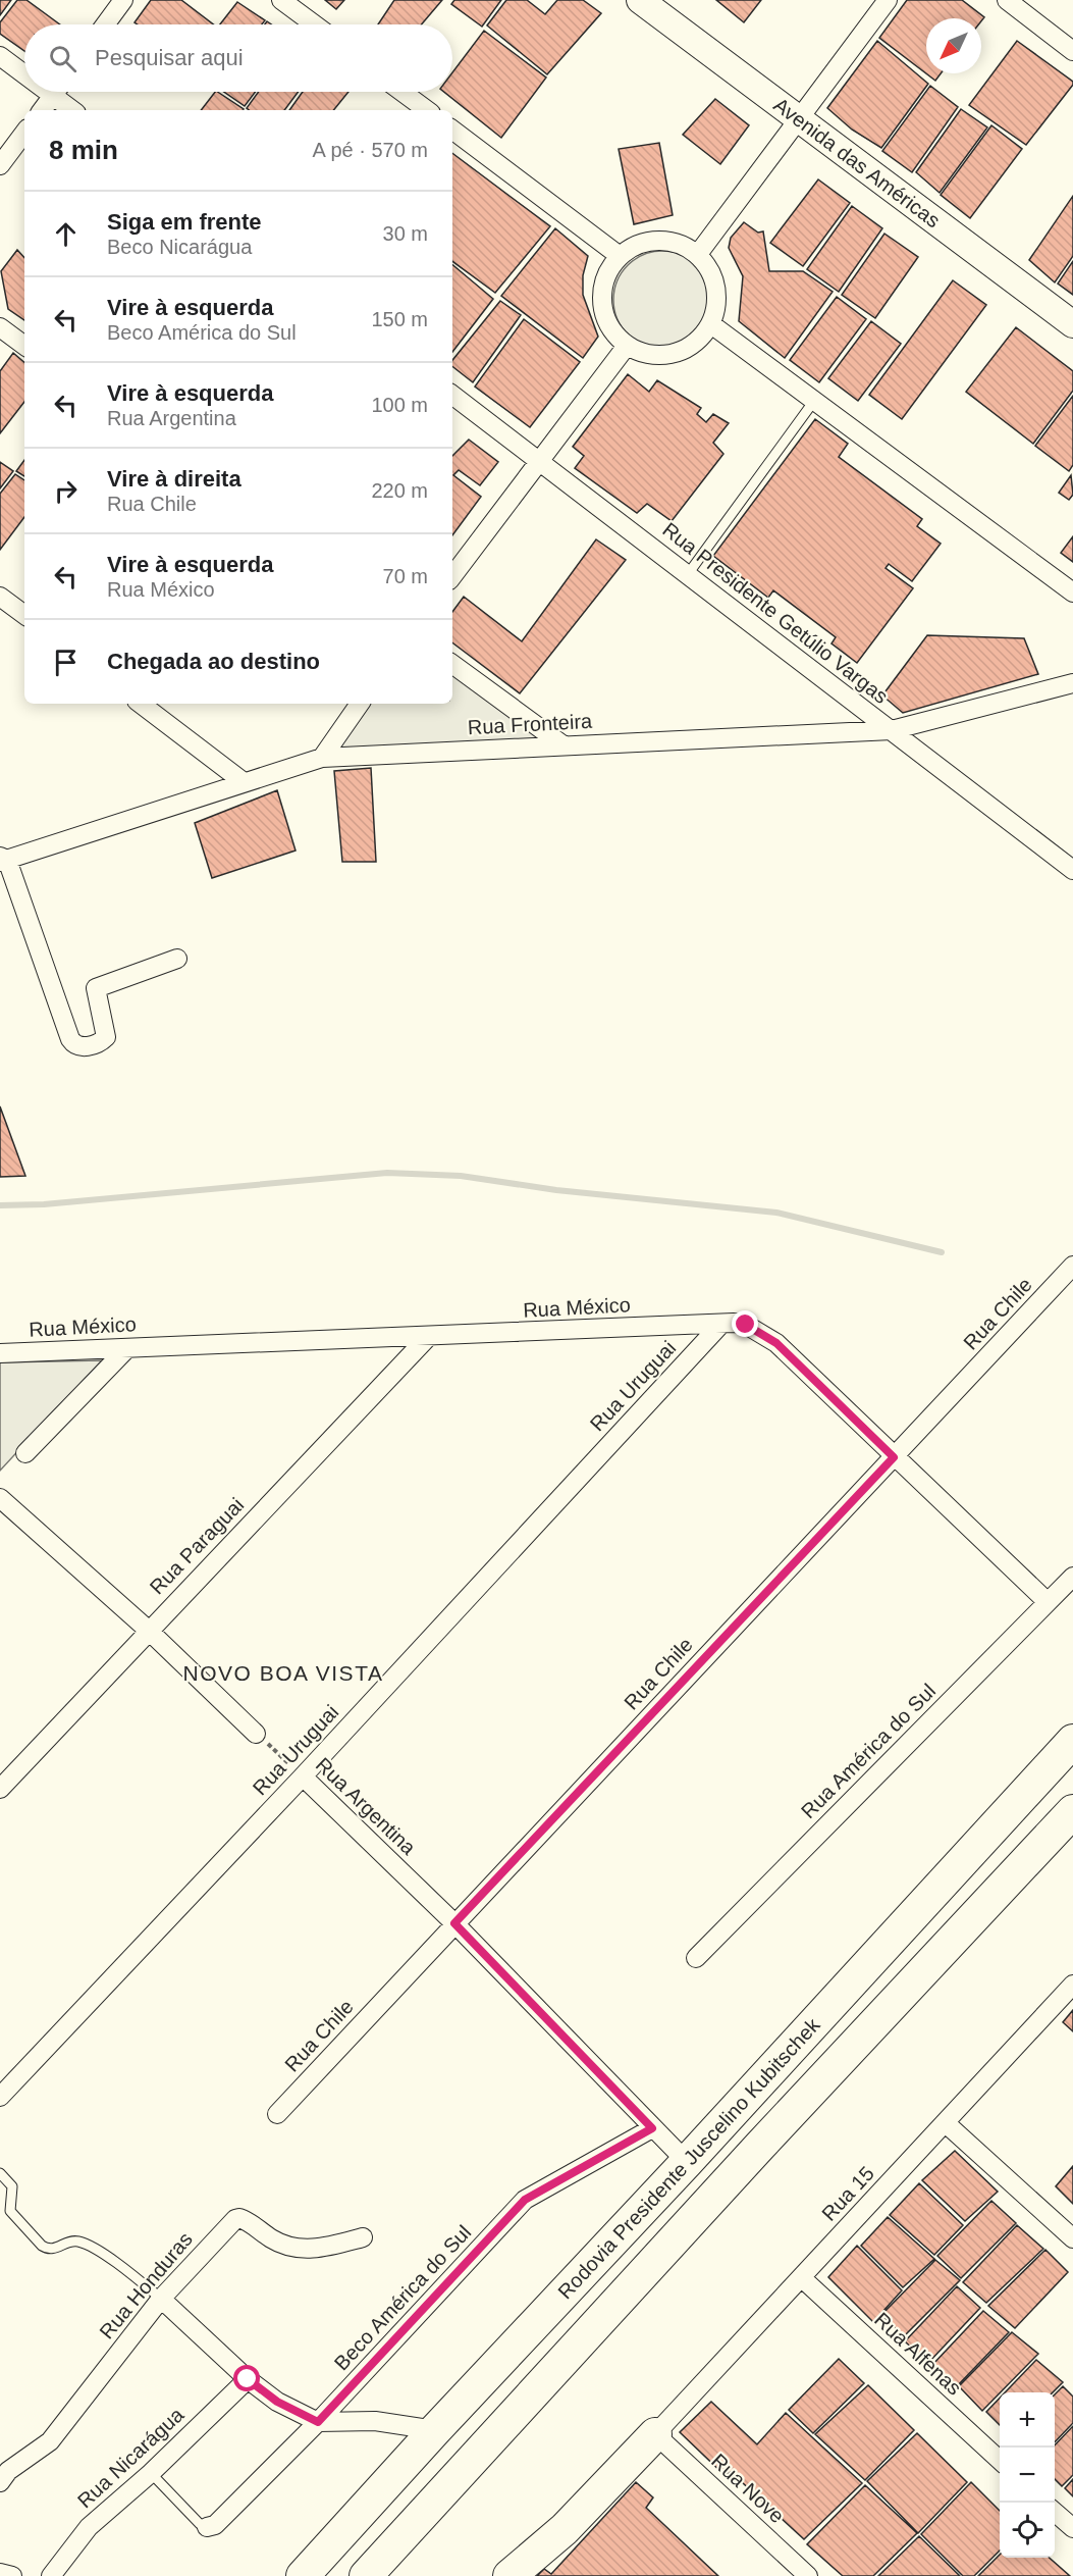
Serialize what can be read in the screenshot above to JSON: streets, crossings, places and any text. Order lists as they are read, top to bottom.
{
  "streets": {
    "highway": ["Rodovia Presidente Juscelino Kubitschek"],
    "main road": ["Avenida das Américas"],
    "street": [
      "Rua Presidente Getúlio Vargas",
      "Rua Fronteira",
      "Rua México",
      "Rua Chile",
      "Rua Uruguai",
      "Rua Paraguai",
      "Rua América do Sul",
      "Rua Argentina",
      "Rua 15",
      "Rua Honduras",
      "Beco América do Sul",
      "Rua Alfenas",
      "Rua Nicarágua",
      "Rua Nove"
    ]
  },
  "crossings": [
    ["Rua Presidente Getúlio Vargas", "Rua Fronteira"],
    ["Rua México", "Rua Chile"],
    ["Rua México", "Rua Uruguai"],
    ["Rua México", "Rua Paraguai"],
    ["Rua México", "Rua América do Sul"],
    ["Rua Chile", "Rua Argentina"],
    ["Rua Uruguai", "Rua Argentina"],
    ["Rua Argentina", "Rodovia Presidente Juscelino Kubitschek"],
    ["Rua Argentina", "Beco América do Sul"],
    ["Rua 15", "Rua Alfenas"],
    ["Rua 15", "Rua Nove"]
  ],
  "districts": ["NOVO BOA VISTA"],
  "north": "bottom left",
  "page": {
    "search": "Pesquisar aqui",
    "heading": ["8 min", "A pé · 570 m"],
    "list": [
      ["Siga em frente", "Beco Nicarágua", "30 m"],
      ["Vire à esquerda", "Beco América do Sul", "150 m"],
      ["Vire à esquerda", "Rua Argentina", "100 m"],
      ["Vire à direita", "Rua Chile", "220 m"],
      ["Vire à esquerda", "Rua México", "70 m"],
      "Chegada ao destino"
    ],
    "map_buttons": ["+", "−"]
  }
}
